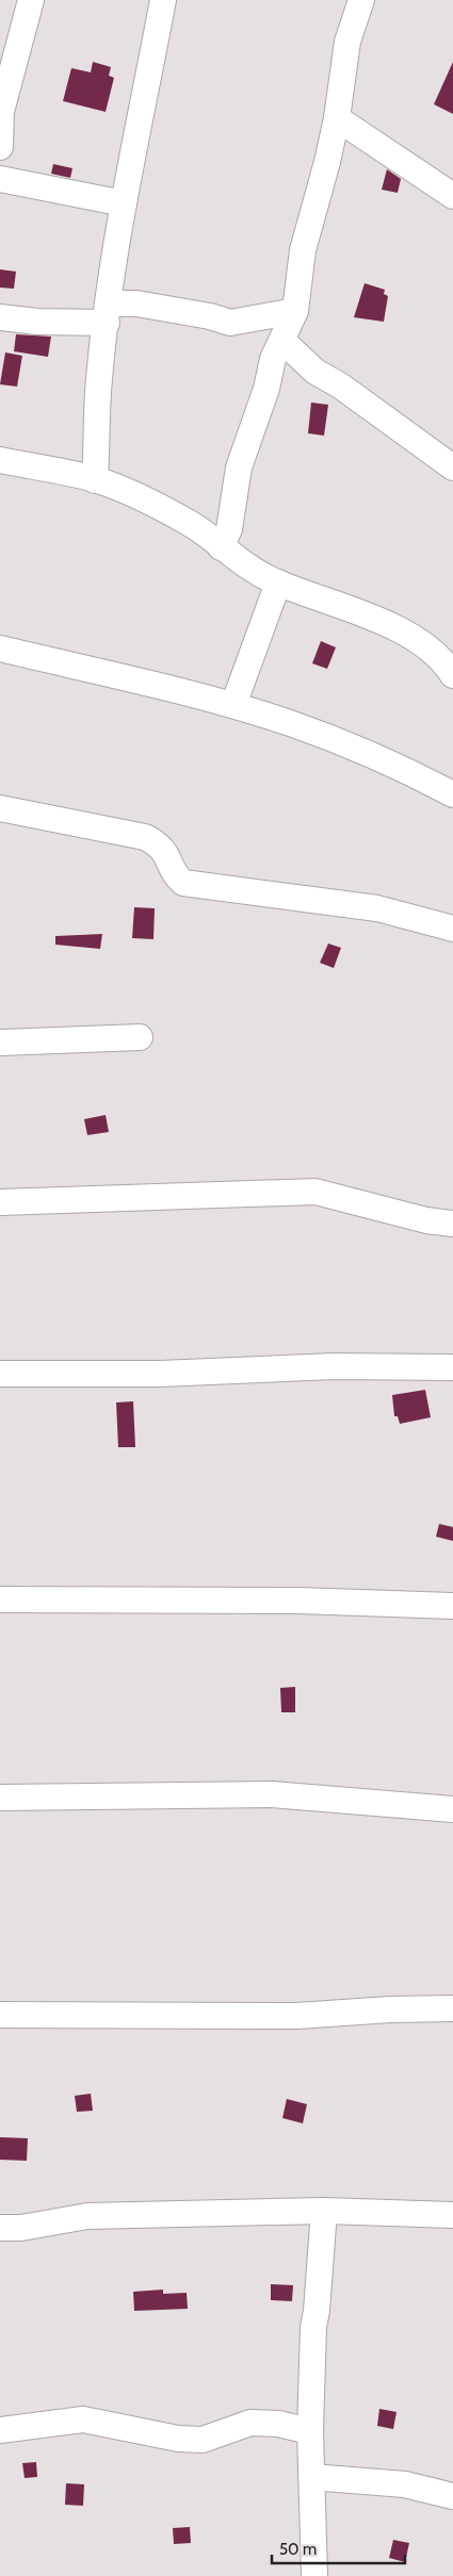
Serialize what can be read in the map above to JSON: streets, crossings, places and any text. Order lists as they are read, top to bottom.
{
  "scale_bar": "50 m"
}
